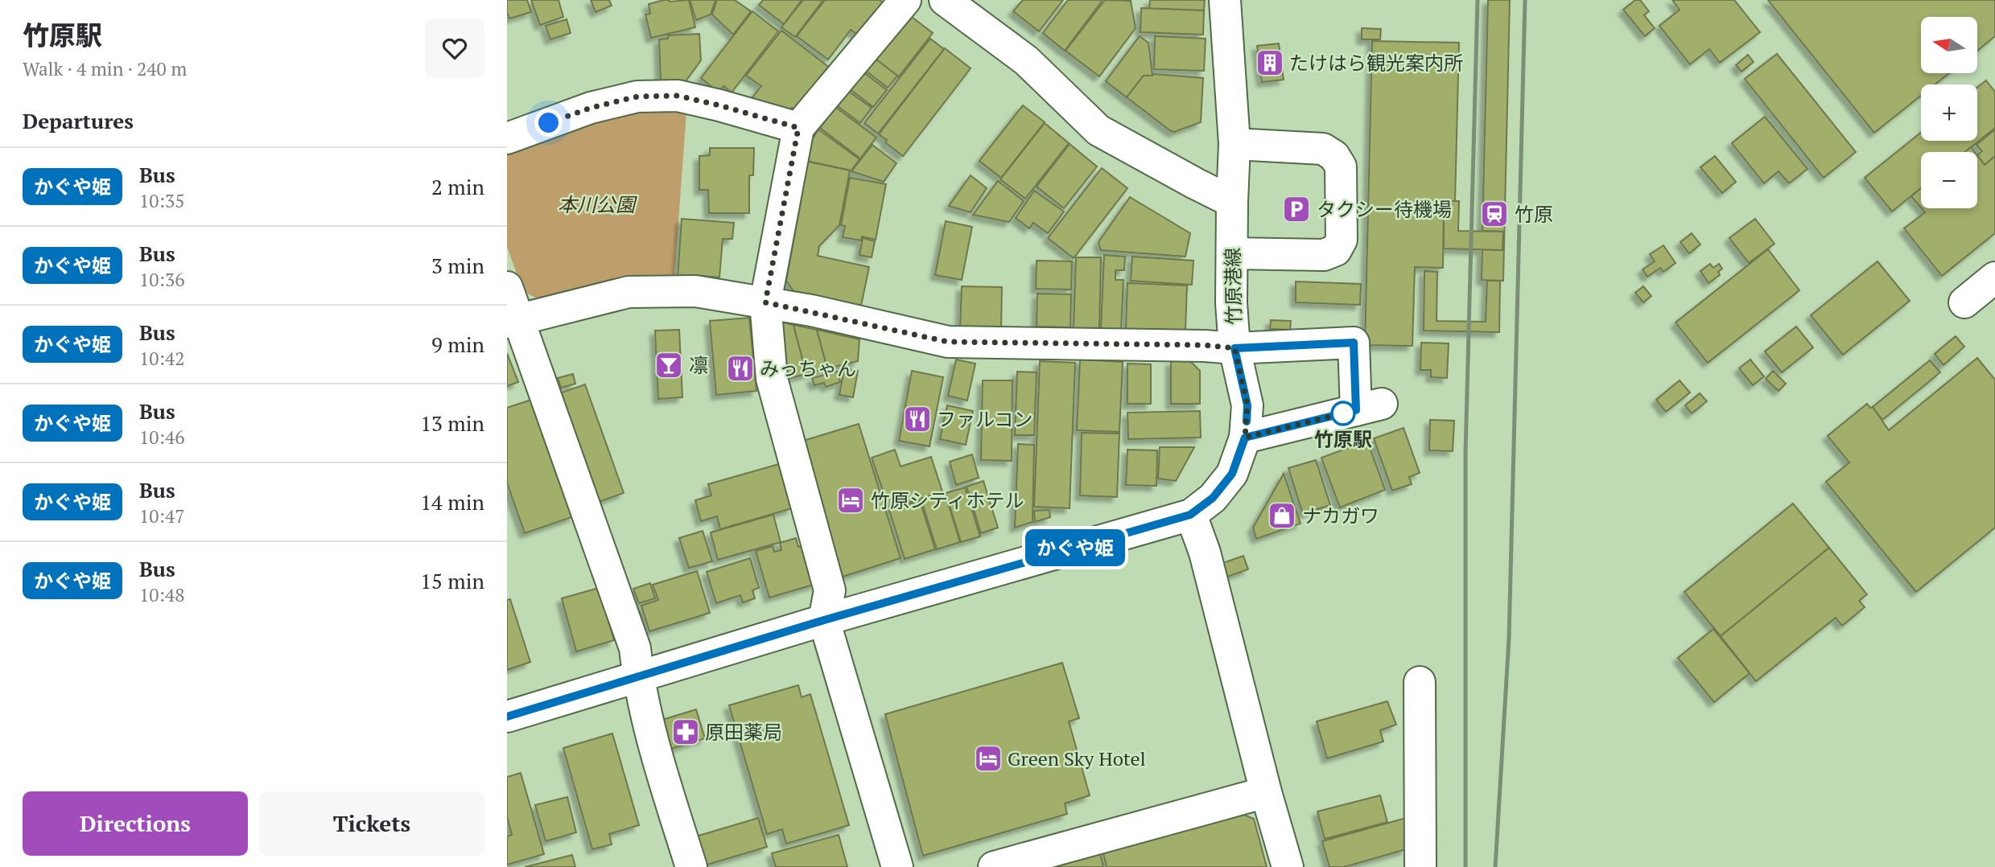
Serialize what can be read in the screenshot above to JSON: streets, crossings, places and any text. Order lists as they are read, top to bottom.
{
  "streets": {
    "street": ["竹原港線"]
  },
  "parks": ["本川公園"],
  "places": {
    "building": ["たけはら観光案内所"],
    "parking": ["タクシー待機場"],
    "station": ["竹原"],
    "bar": ["凛"],
    "restaurant": ["みっちゃん", "ファルコン"],
    "other": ["竹原駅"],
    "hotel": ["竹原シティホテル", "Green Sky Hotel"],
    "shop": ["ナカガワ"],
    "pharmacy": ["原田薬局"]
  },
  "lines": ["bus line かぐや姫"],
  "north": "left",
  "page": {
    "heading": [
      ["竹原駅", "Walk · 4 min · 240 m"],
      "Departures"
    ],
    "on_map": "かぐや姫",
    "map_buttons": ["+", "−"],
    "list": [
      {
        "mark": "かぐや姫",
        "name": "Bus",
        "note": "10:35",
        "value": "2 min"
      },
      {
        "mark": "かぐや姫",
        "name": "Bus",
        "note": "10:36",
        "value": "3 min"
      },
      {
        "mark": "かぐや姫",
        "name": "Bus",
        "note": "10:42",
        "value": "9 min"
      },
      {
        "mark": "かぐや姫",
        "name": "Bus",
        "note": "10:46",
        "value": "13 min"
      },
      {
        "mark": "かぐや姫",
        "name": "Bus",
        "note": "10:47",
        "value": "14 min"
      },
      {
        "mark": "かぐや姫",
        "name": "Bus",
        "note": "10:48",
        "value": "15 min"
      }
    ],
    "buttons": ["Directions", "Tickets"]
  }
}
